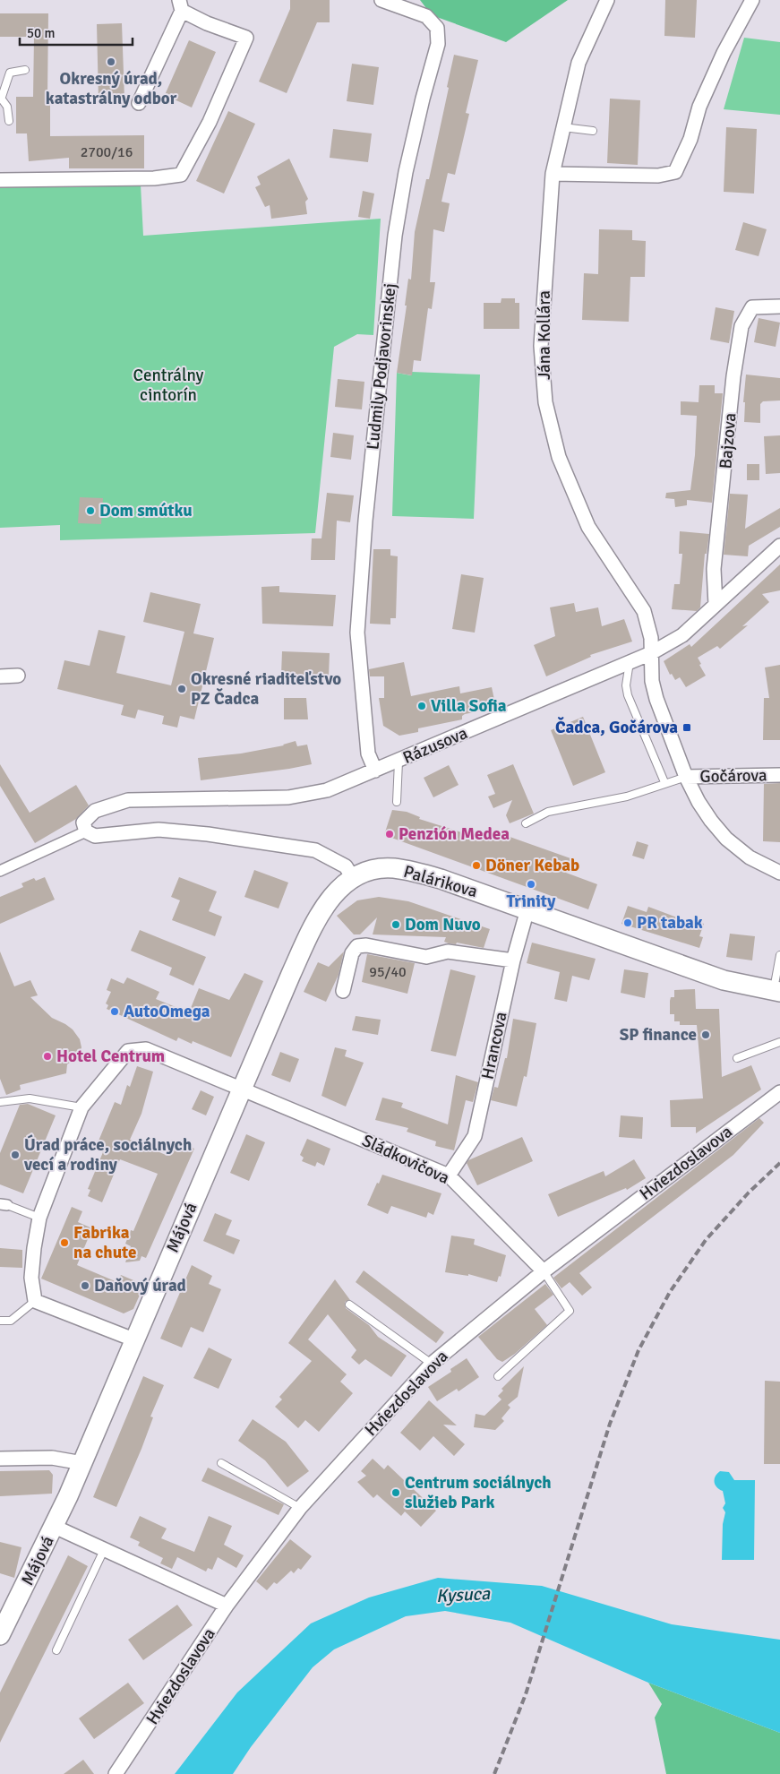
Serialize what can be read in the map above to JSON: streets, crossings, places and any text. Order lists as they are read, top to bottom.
{
  "streets": {
    "main road": ["Palárikova", "Májová"],
    "street": [
      "Jána Kollára",
      "Ľudmily Podjavorinskej",
      "Bajzova",
      "Rázusova",
      "Gočárova",
      "Hrancova",
      "Sládkovičova",
      "Hviezdoslavova"
    ]
  },
  "crossings": [
    ["Jána Kollára", "Rázusova"],
    ["Jána Kollára", "Gočárova"],
    ["Ľudmily Podjavorinskej", "Rázusova"],
    ["Bajzova", "Rázusova"],
    ["Palárikova", "Hrancova"],
    ["Palárikova", "Májová"],
    ["Hrancova", "Sládkovičova"],
    ["Sládkovičova", "Hviezdoslavova"],
    ["Sládkovičova", "Májová"]
  ],
  "water": ["Kysuca"],
  "parks": ["Centrálny cintorín"],
  "places": {
    "other": [
      "Okresný úrad, katastrálny odbor",
      "Dom smútku",
      "Okresné riaditeľstvo PZ Čadca",
      "Villa Sofia",
      "Penzión Medea",
      "Döner Kebab",
      "Trinity",
      "PR tabak",
      "Dom Nuvo",
      "AutoOmega",
      "SP finance",
      "Hotel Centrum",
      "Úrad práce, sociálnych vecí a rodiny",
      "Fabrika na chute",
      "Daňový úrad",
      "Centrum sociálnych služieb Park"
    ],
    "transit": ["Čadca, Gočárova"]
  },
  "house_numbers": ["2700/16", "95/40"],
  "scale_bar": "50 m"
}
